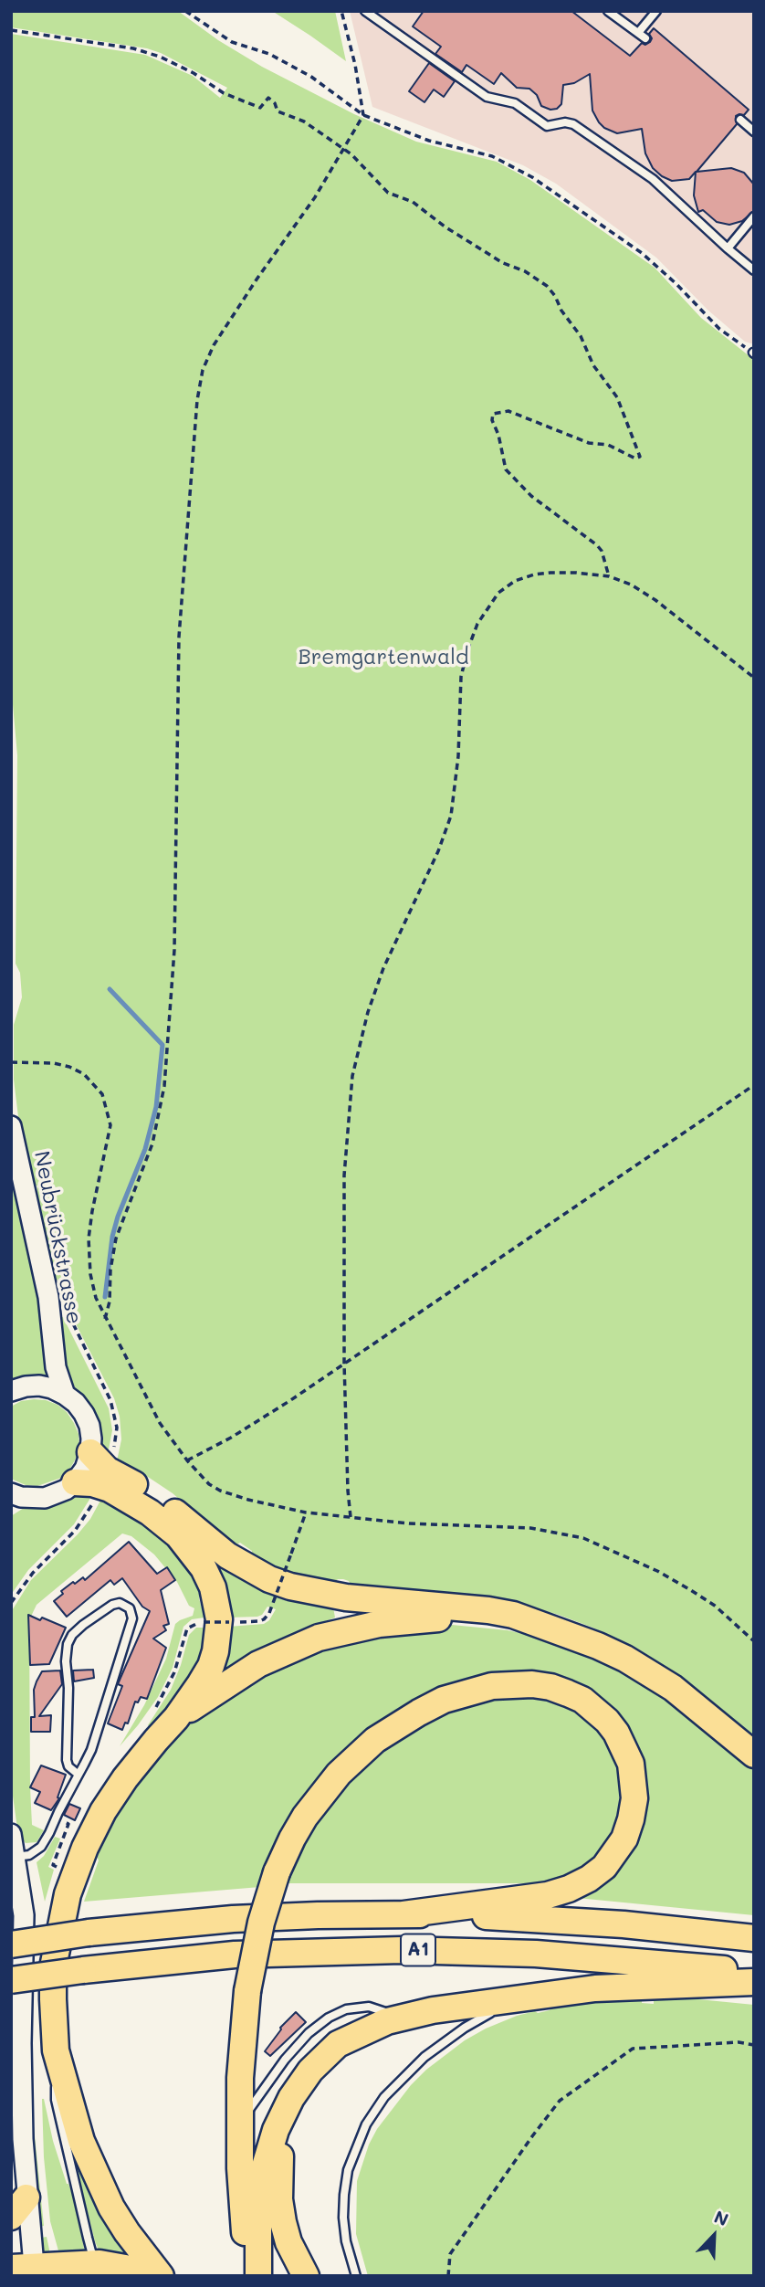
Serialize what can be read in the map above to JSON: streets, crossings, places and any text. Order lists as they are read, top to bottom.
{
  "streets": {
    "highway": ["A1"],
    "main road": ["Neubrückstrasse"]
  },
  "parks": ["Bremgartenwald"],
  "north": "top right"
}
